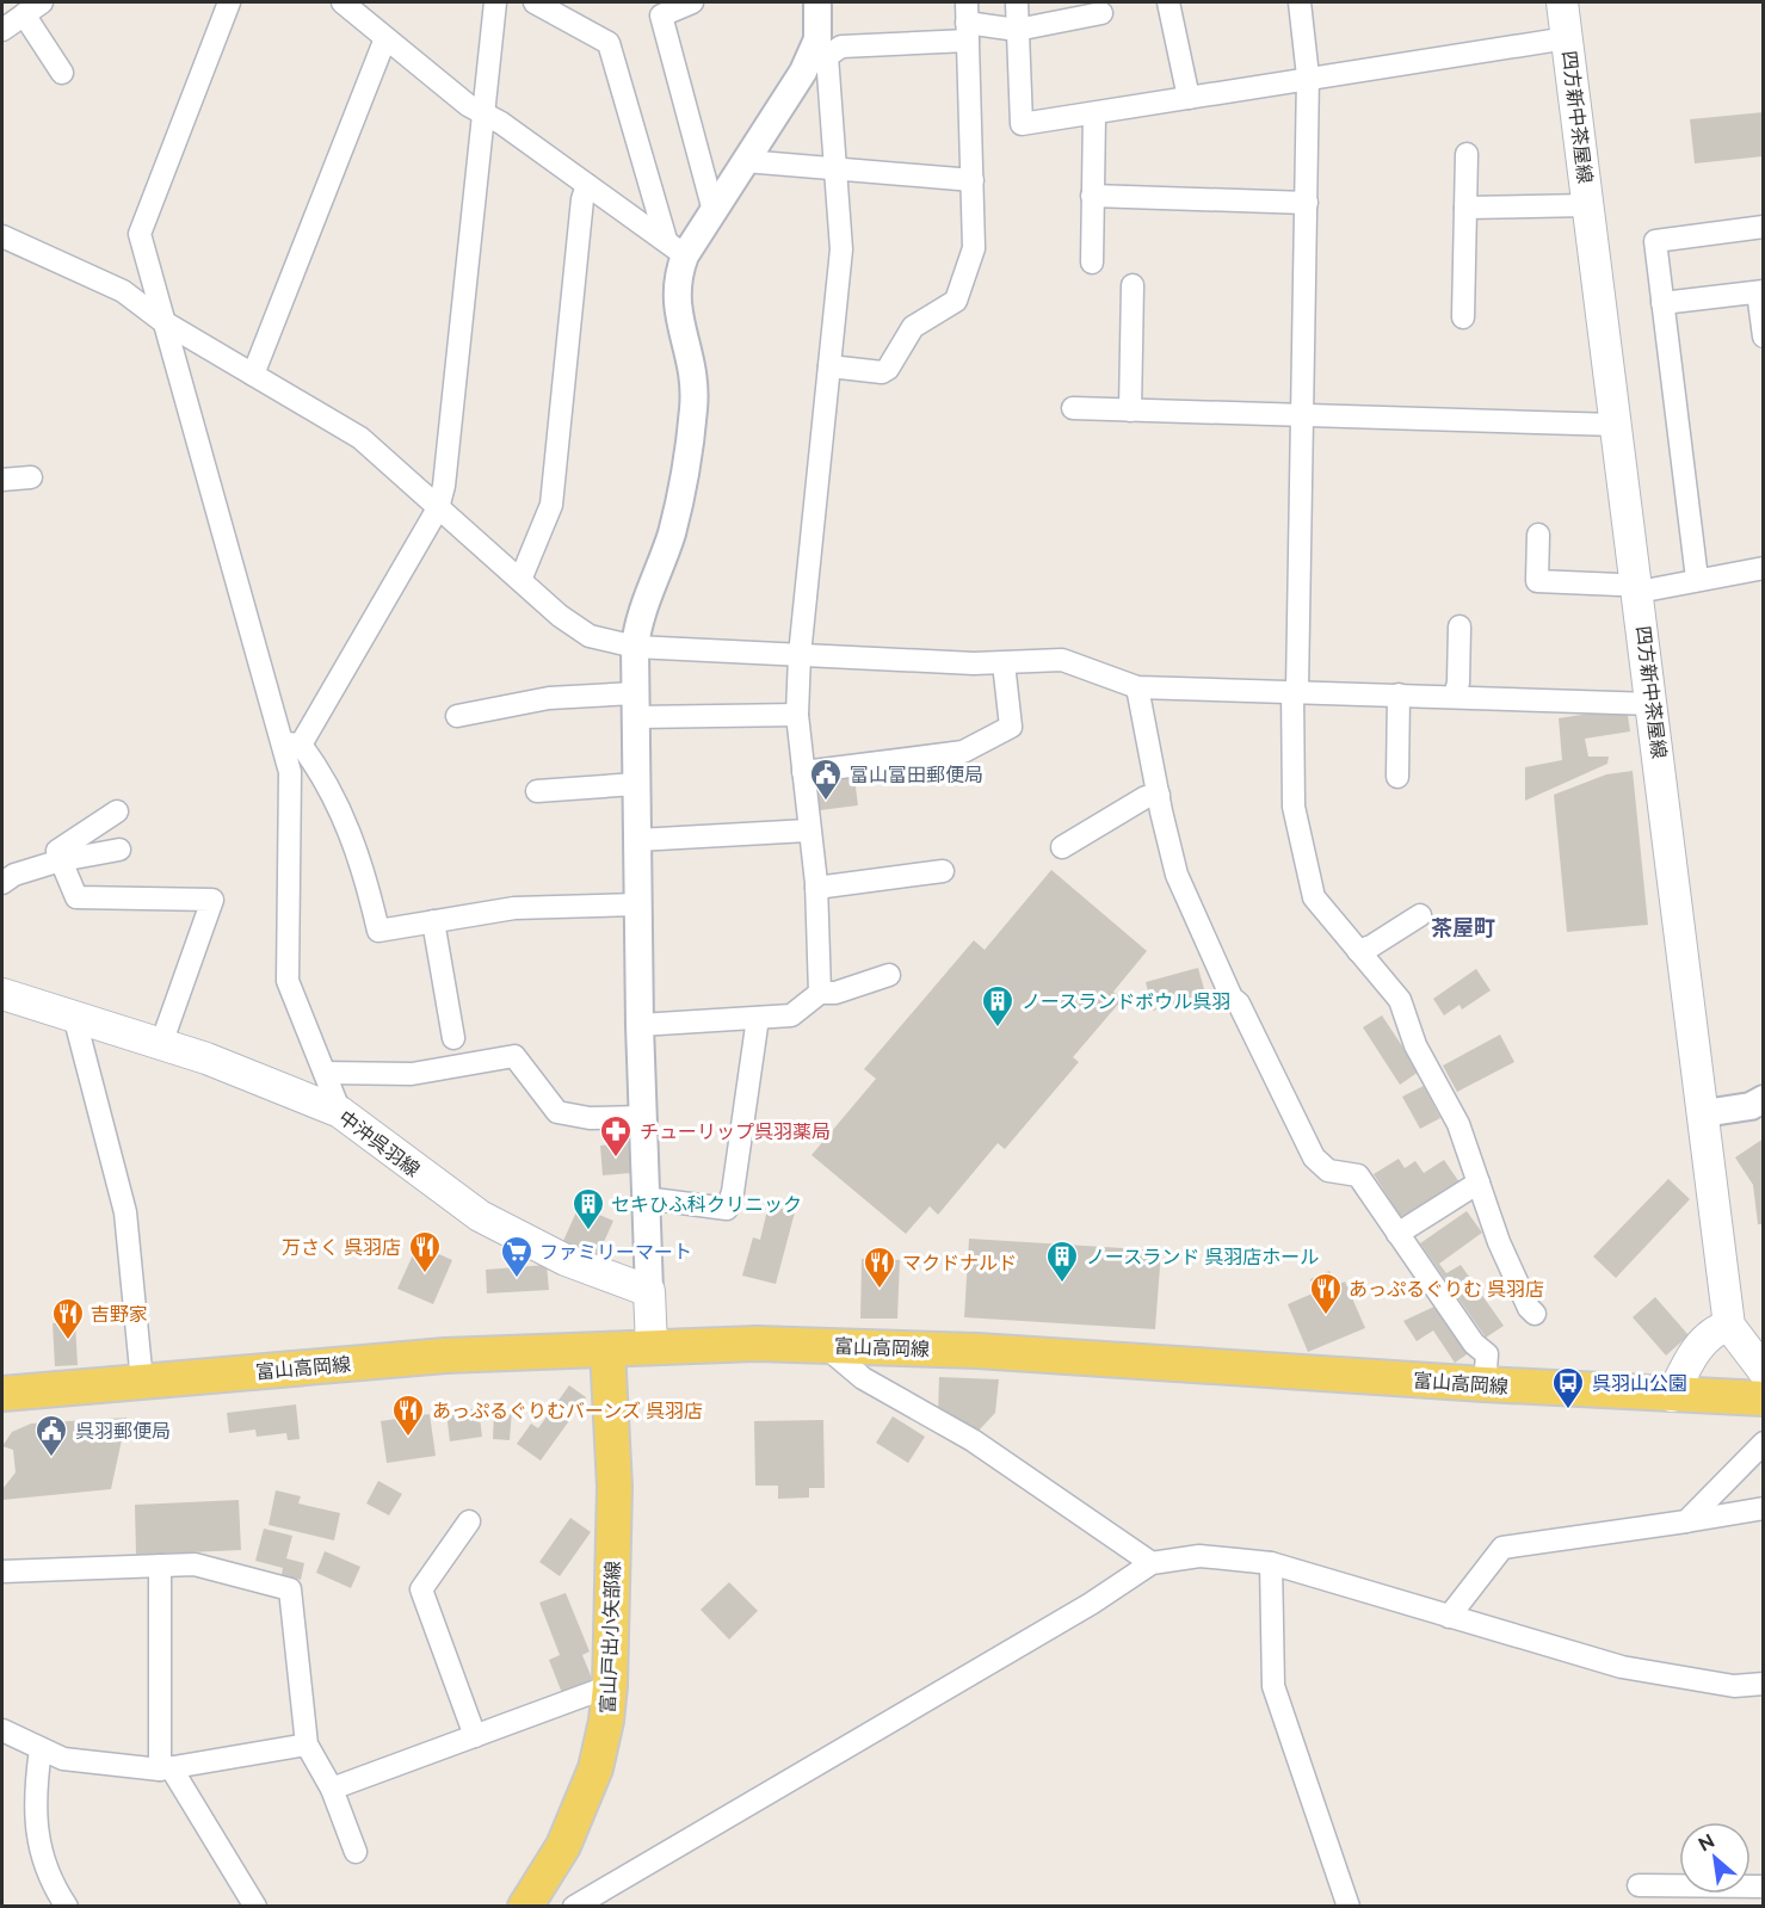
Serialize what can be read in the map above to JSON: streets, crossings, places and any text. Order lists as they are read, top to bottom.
{
  "streets": {
    "main road": [
      "四方新中茶屋線",
      "中沖呉羽線",
      "富山高岡線",
      "富山戸出小矢部線"
    ]
  },
  "crossings": [
    ["富山高岡線", "富山戸出小矢部線"]
  ],
  "districts": ["茶屋町"],
  "places": {
    "public building": ["富山富田郵便局", "呉羽郵便局"],
    "building": ["ノースランドボウル呉羽", "セキひふ科クリニック", "ノースランド 呉羽店ホール"],
    "pharmacy": ["チューリップ呉羽薬局"],
    "restaurant": [
      "万さく 呉羽店",
      "マクドナルド",
      "あっぷるぐりむ 呉羽店",
      "吉野家",
      "あっぷるぐりむバーンズ 呉羽店"
    ],
    "supermarket": ["ファミリーマート"],
    "bus stop": ["呉羽山公園"]
  },
  "north": "top left"
}
